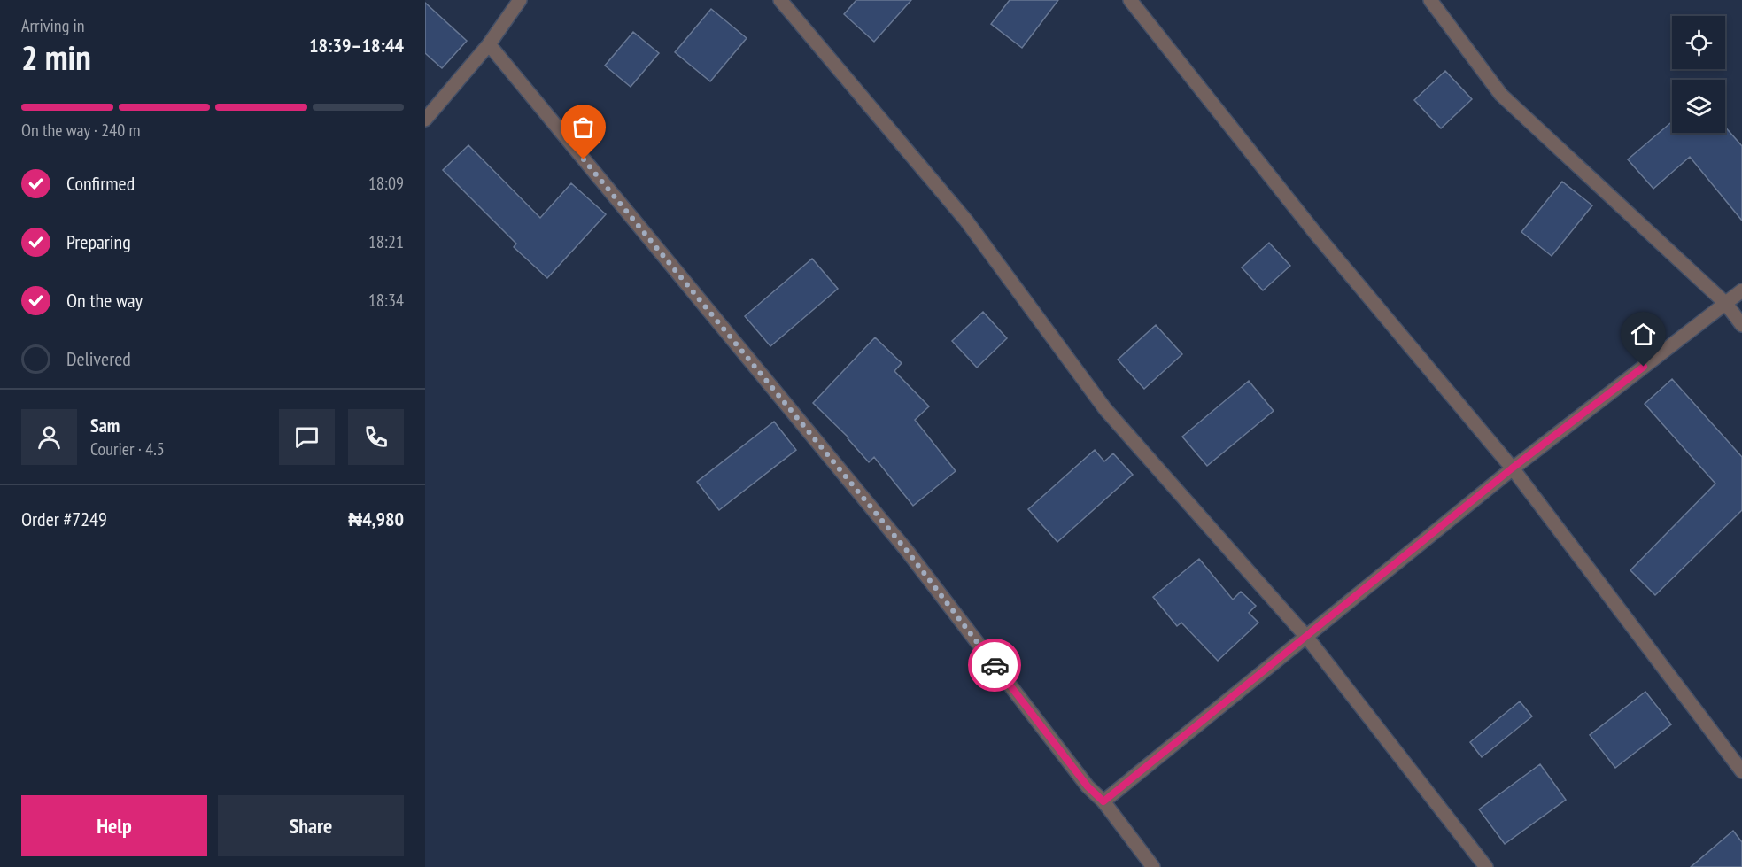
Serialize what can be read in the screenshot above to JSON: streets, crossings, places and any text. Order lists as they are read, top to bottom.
{
  "page": {
    "heading": ["2 min", "Arriving in", "18:39–18:44"],
    "panel": [
      "Sam",
      "Courier · 4.5",
      "Order #7249",
      "₦4,980"
    ],
    "bar": "On the way · 240 m",
    "list": [
      ["Confirmed", "18:09"],
      ["Preparing", "18:21"],
      ["On the way", "18:34"],
      "Delivered"
    ],
    "buttons": ["Help", "Share"]
  }
}
